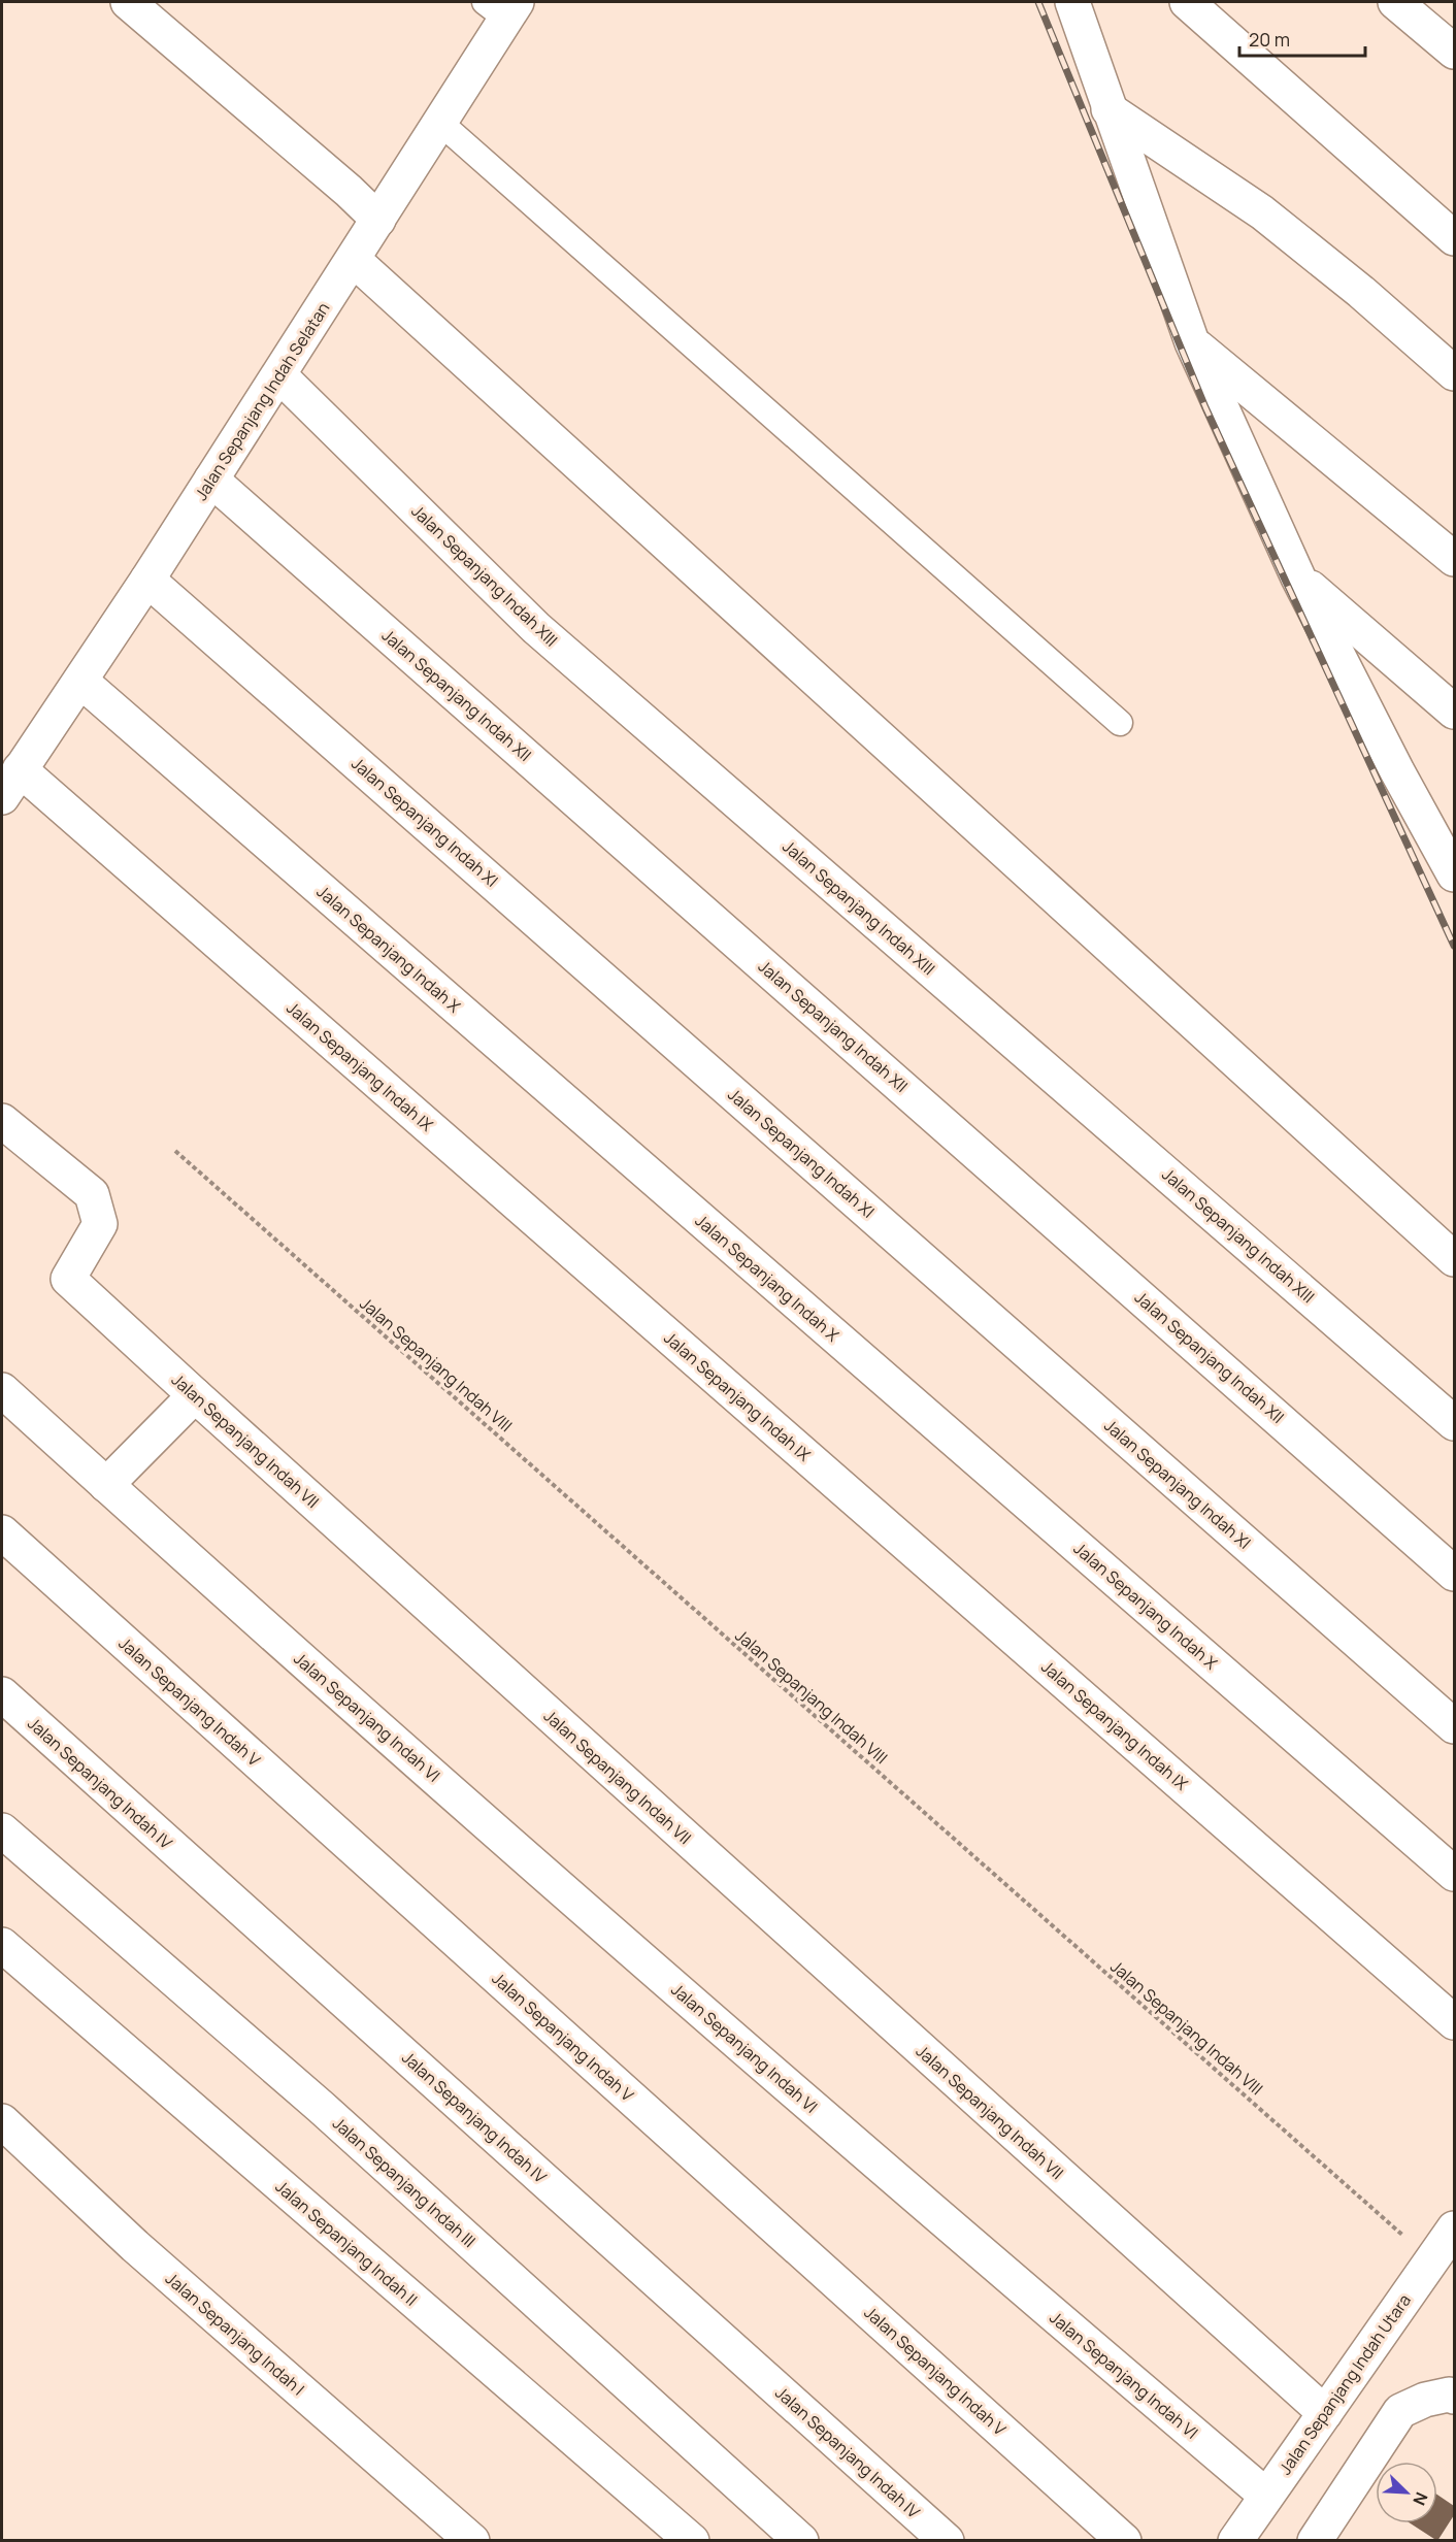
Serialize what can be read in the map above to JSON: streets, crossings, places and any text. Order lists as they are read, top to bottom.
{
  "streets": {
    "street": [
      "Jalan Sepanjang Indah Selatan",
      "Jalan Sepanjang Indah XIII",
      "Jalan Sepanjang Indah XII",
      "Jalan Sepanjang Indah XI",
      "Jalan Sepanjang Indah X",
      "Jalan Sepanjang Indah IX",
      "Jalan Sepanjang Indah VII",
      "Jalan Sepanjang Indah V",
      "Jalan Sepanjang Indah VI",
      "Jalan Sepanjang Indah IV",
      "Jalan Sepanjang Indah III",
      "Jalan Sepanjang Indah II",
      "Jalan Sepanjang Indah I",
      "Jalan Sepanjang Indah Utara"
    ],
    "path": ["Jalan Sepanjang Indah VIII"]
  },
  "crossings": [
    ["Jalan Sepanjang Indah Selatan", "Jalan Sepanjang Indah XIII"],
    ["Jalan Sepanjang Indah Selatan", "Jalan Sepanjang Indah XII"],
    ["Jalan Sepanjang Indah Selatan", "Jalan Sepanjang Indah XI"],
    ["Jalan Sepanjang Indah Selatan", "Jalan Sepanjang Indah X"],
    ["Jalan Sepanjang Indah Selatan", "Jalan Sepanjang Indah IX"],
    ["Jalan Sepanjang Indah VIII", "Jalan Sepanjang Indah Utara"],
    ["Jalan Sepanjang Indah VII", "Jalan Sepanjang Indah Utara"],
    ["Jalan Sepanjang Indah VI", "Jalan Sepanjang Indah Utara"]
  ],
  "scale_bar": "20 m",
  "north": "bottom right"
}
